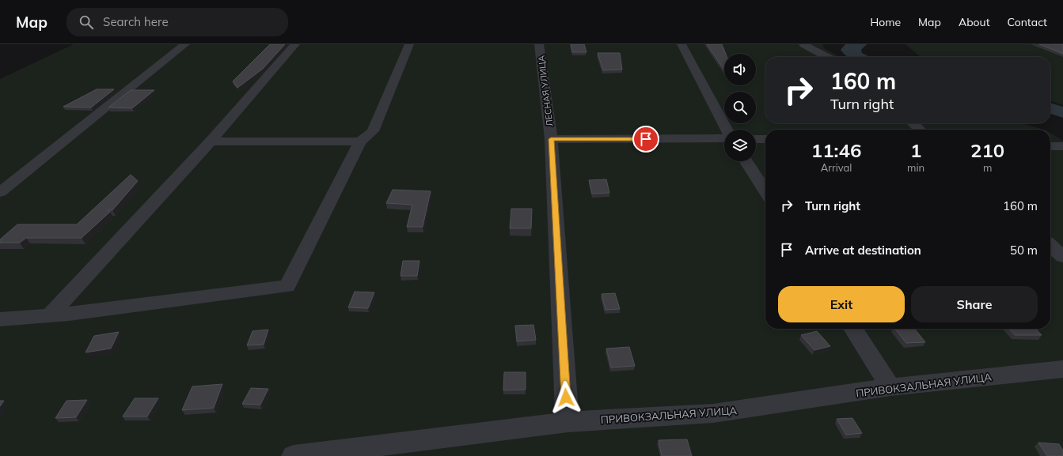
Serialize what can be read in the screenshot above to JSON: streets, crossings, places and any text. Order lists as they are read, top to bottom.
{
  "streets": {
    "street": ["ЛЕСНАЯ УЛИЦА", "ПРИВОКЗАЛЬНАЯ УЛИЦА"]
  },
  "crossings": [
    ["ЛЕСНАЯ УЛИЦА", "ПРИВОКЗАЛЬНАЯ УЛИЦА"]
  ],
  "page": {
    "header": "Map",
    "search": "Search here",
    "nav": [
      "Home",
      "Map",
      "About",
      "Contact"
    ],
    "turn": ["160 m", "Turn right"],
    "eta": [
      "11:46",
      "Arrival",
      "1",
      "min",
      "210",
      "m"
    ],
    "list": [
      {
        "name": "Turn right",
        "value": "160 m"
      },
      {
        "name": "Arrive at destination",
        "value": "50 m"
      }
    ],
    "buttons": ["Exit", "Share"]
  }
}
